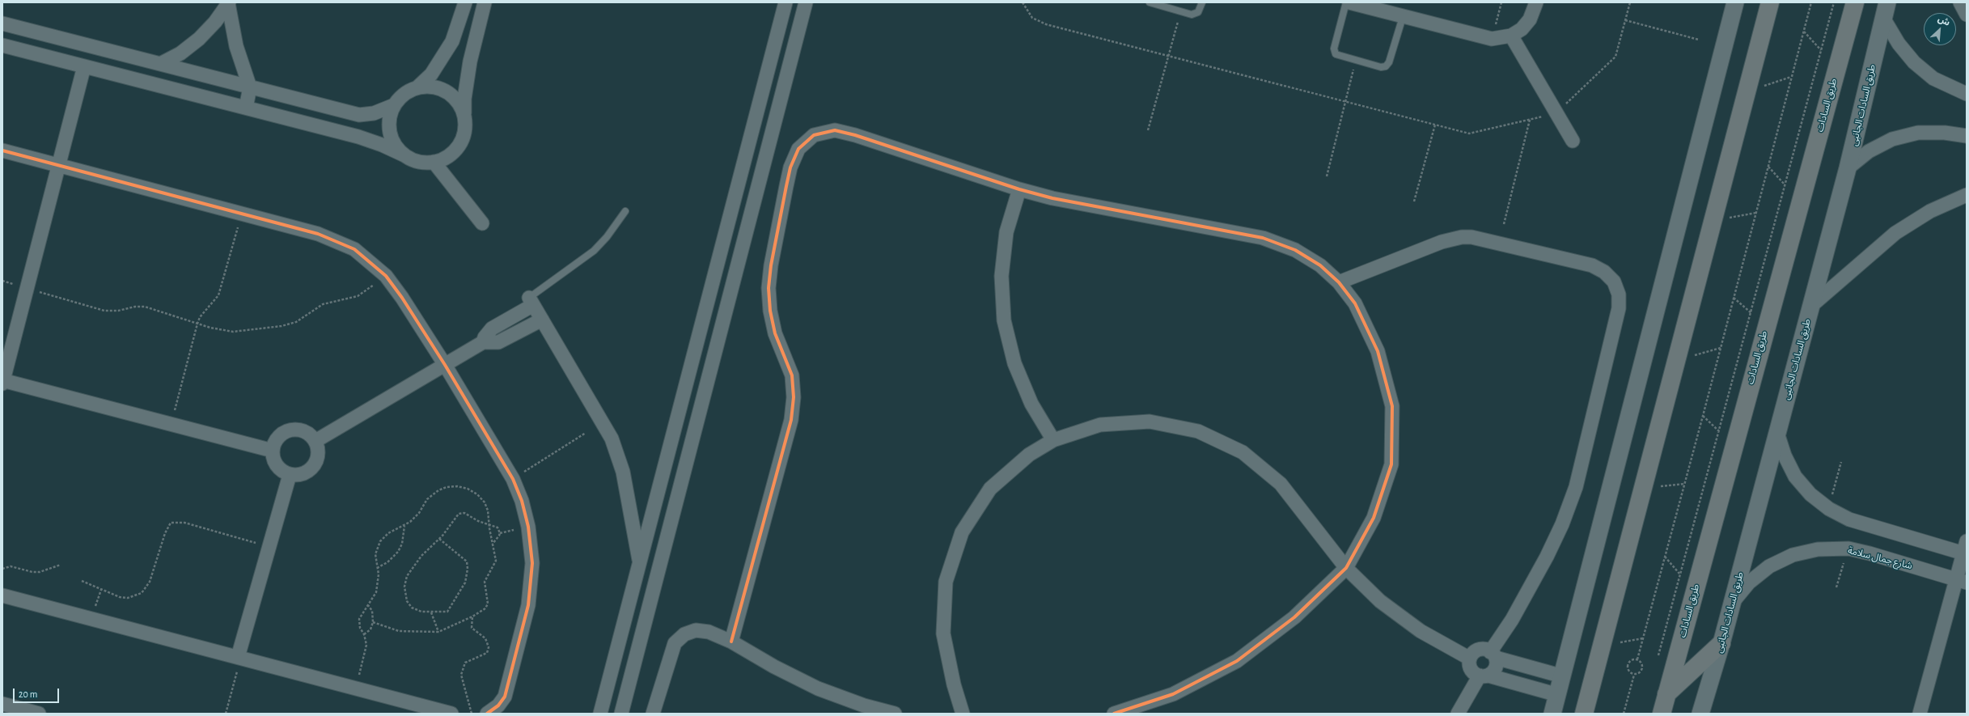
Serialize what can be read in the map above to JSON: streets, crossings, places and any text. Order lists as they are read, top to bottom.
{
  "streets": {
    "main road": ["طريق السادات"],
    "street": ["طريق السادات الجانبى", "شارع جمال سلامة"]
  },
  "crossings": [
    ["طريق السادات الجانبى", "شارع جمال سلامة"]
  ],
  "scale_bar": "20 m",
  "north": "top right"
}
